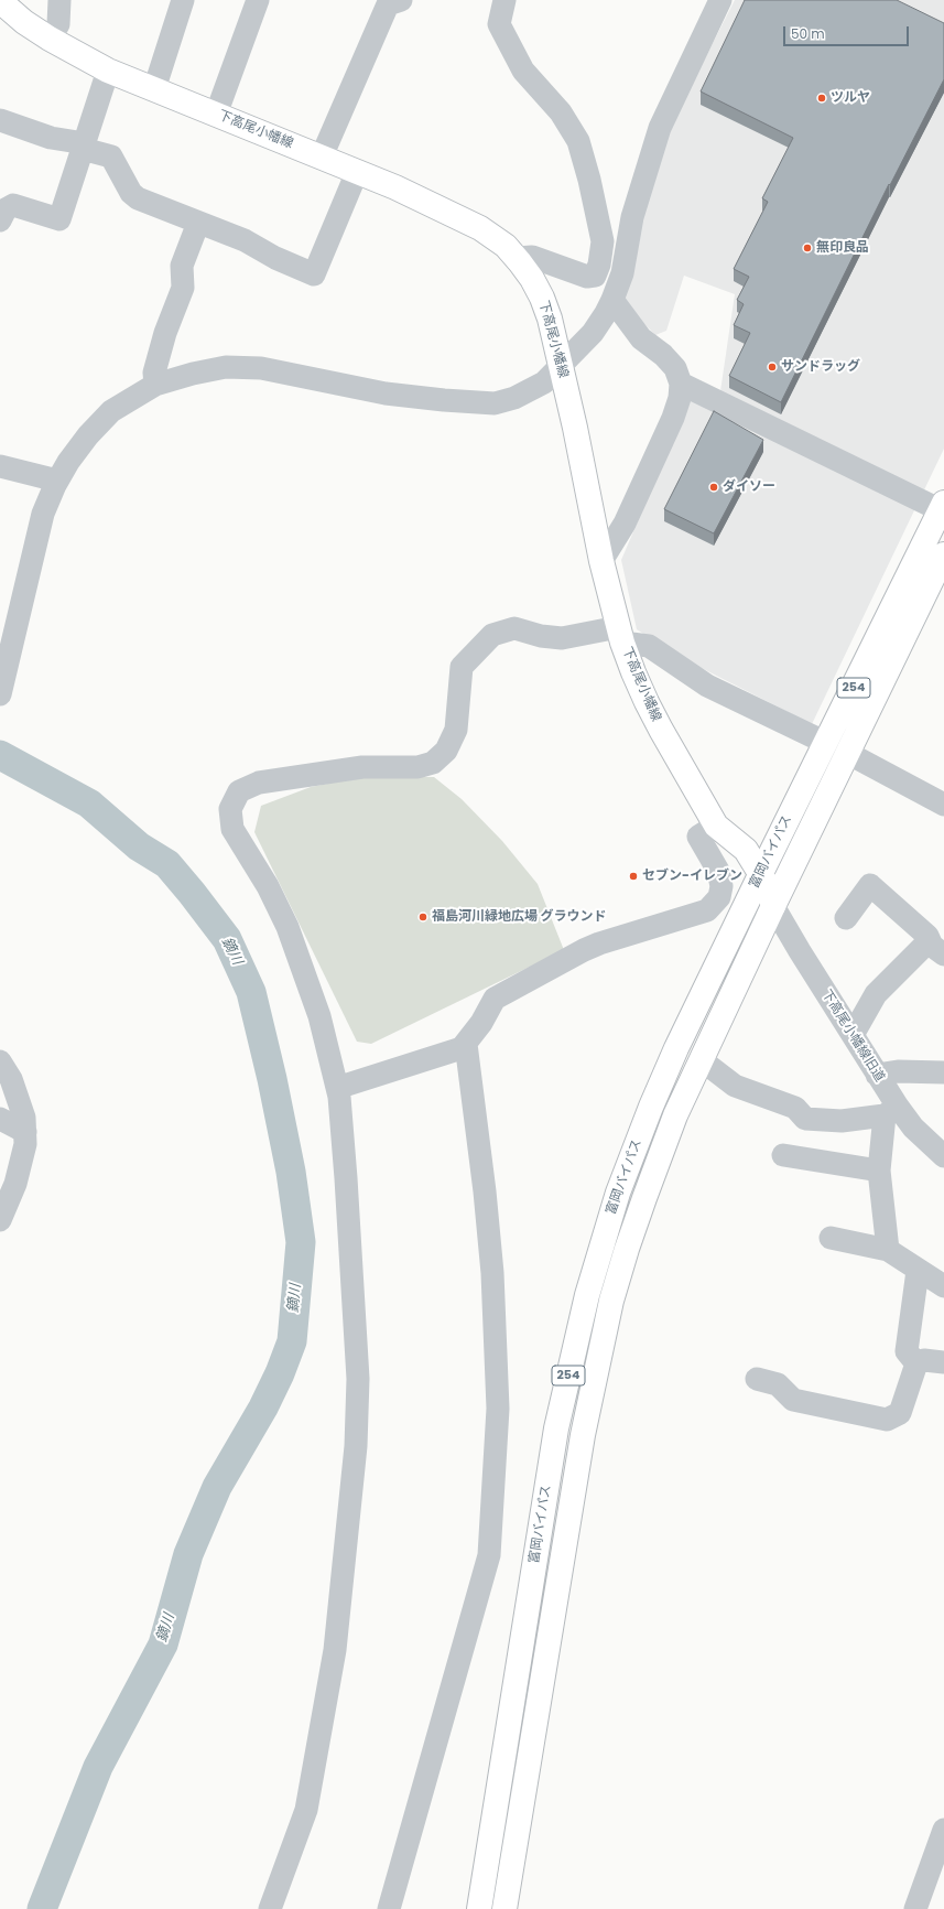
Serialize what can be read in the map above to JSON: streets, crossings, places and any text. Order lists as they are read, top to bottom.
{
  "streets": {
    "main road": ["下高尾小幡線", "254", "富岡バイパス"],
    "street": ["下高尾小幡線旧道"]
  },
  "crossings": [
    ["下高尾小幡線", "富岡バイパス"],
    ["下高尾小幡線", "下高尾小幡線旧道"],
    ["富岡バイパス", "下高尾小幡線旧道"]
  ],
  "water": ["鏑川"],
  "places": [
    "ツルヤ",
    "無印良品",
    "サンドラッグ",
    "ダイソー",
    "セブン-イレブン",
    "福島河川緑地広場 グラウンド"
  ],
  "scale_bar": "50 m"
}
